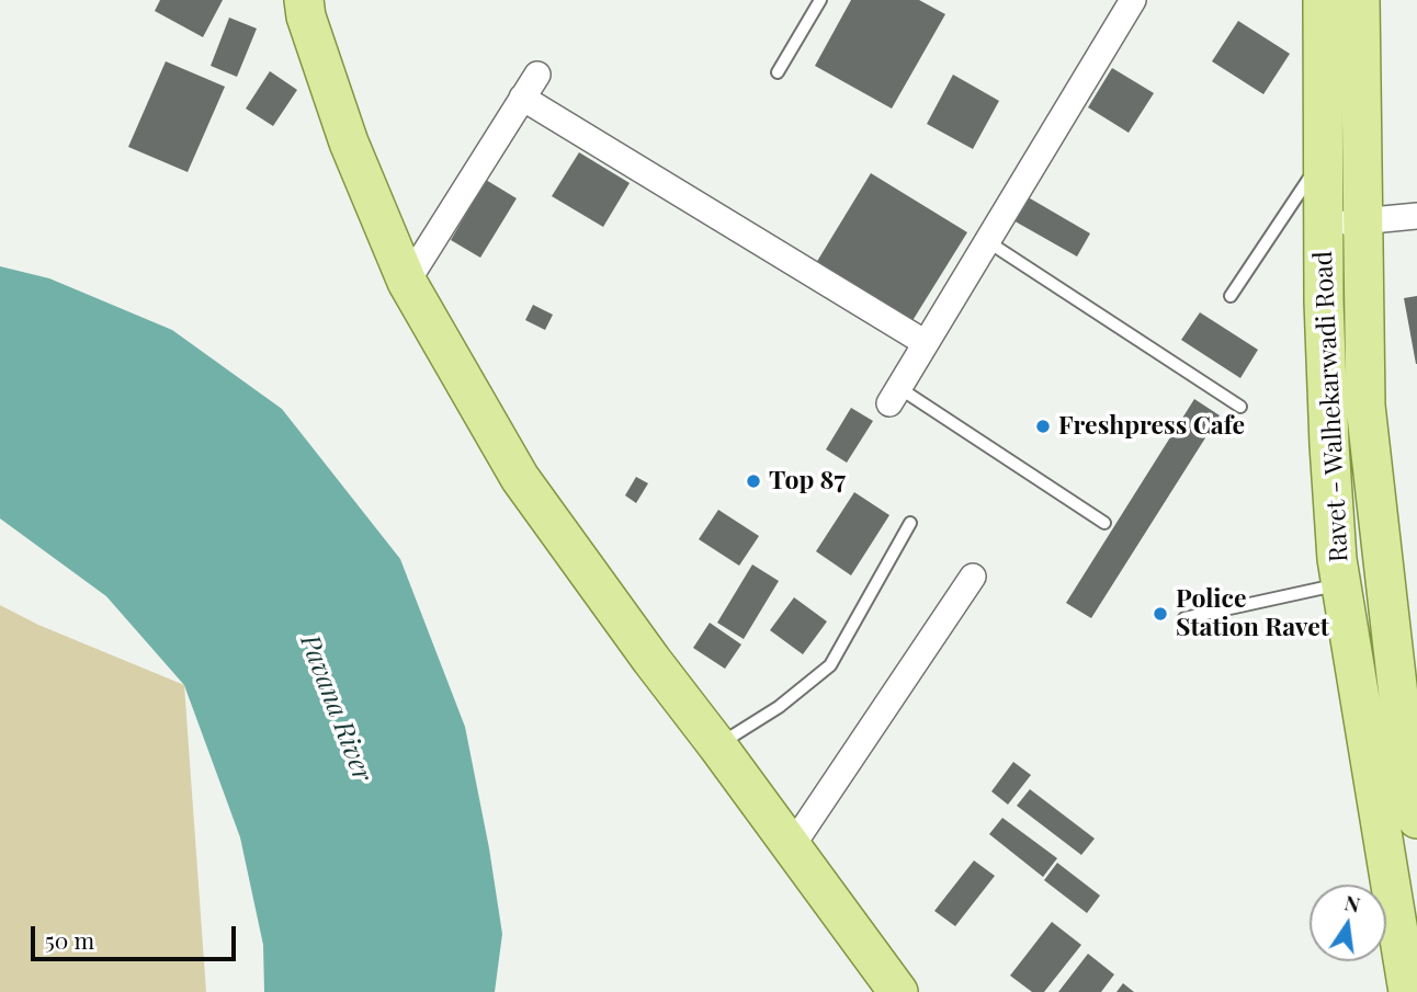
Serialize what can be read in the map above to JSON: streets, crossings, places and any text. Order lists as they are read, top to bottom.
{
  "streets": {
    "main road": ["Ravet - Walhekarwadi Road"]
  },
  "water": ["Pavana River"],
  "places": ["Freshpress Cafe", "Top 87", "Police Station Ravet"],
  "scale_bar": "50 m",
  "north": "top"
}
